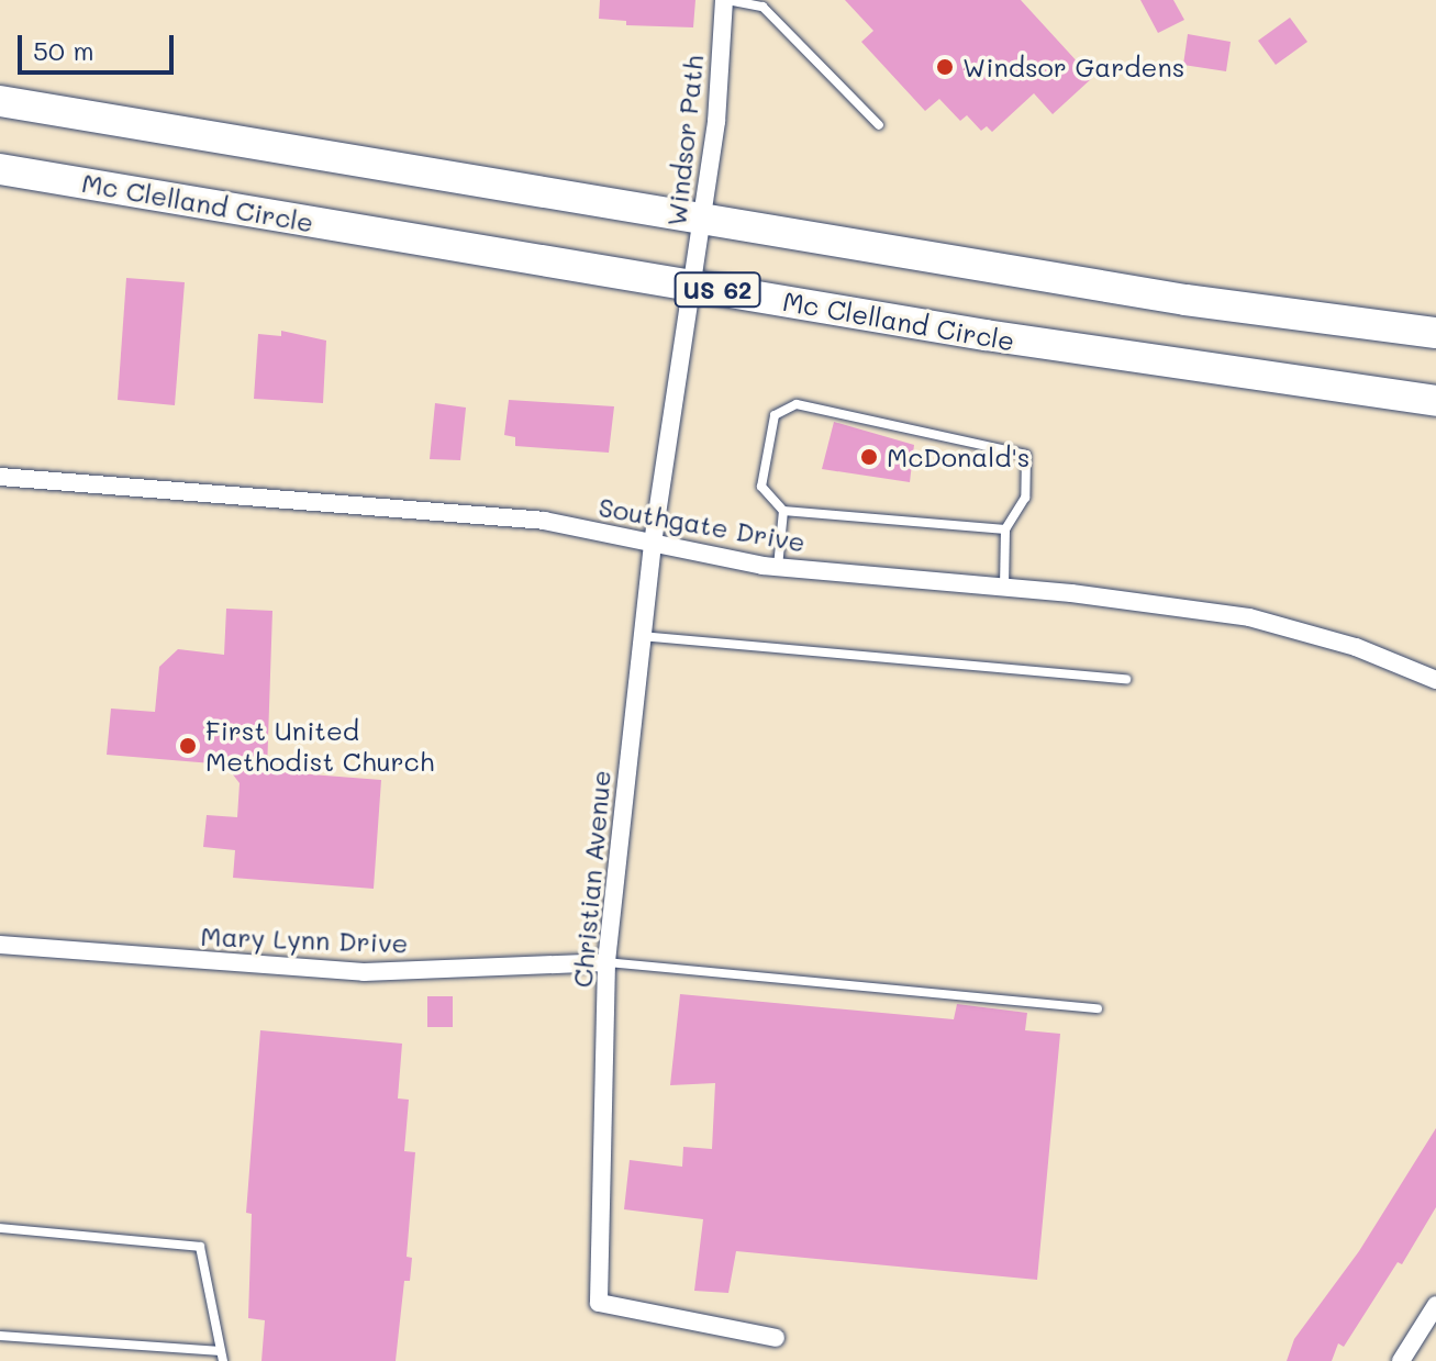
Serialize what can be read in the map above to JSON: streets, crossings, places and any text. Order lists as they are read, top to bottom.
{
  "streets": {
    "highway": ["Mc Clelland Circle", "US 62"],
    "street": [
      "Windsor Path",
      "Southgate Drive",
      "Christian Avenue",
      "Mary Lynn Drive"
    ]
  },
  "crossings": [
    ["Windsor Path", "Mc Clelland Circle"],
    ["Windsor Path", "US 62"],
    ["Windsor Path", "Christian Avenue"],
    ["Mc Clelland Circle", "Christian Avenue"],
    ["Southgate Drive", "Christian Avenue"],
    ["Christian Avenue", "Mary Lynn Drive"]
  ],
  "places": ["Windsor Gardens", "McDonald's", "First United Methodist Church"],
  "scale_bar": "50 m"
}
